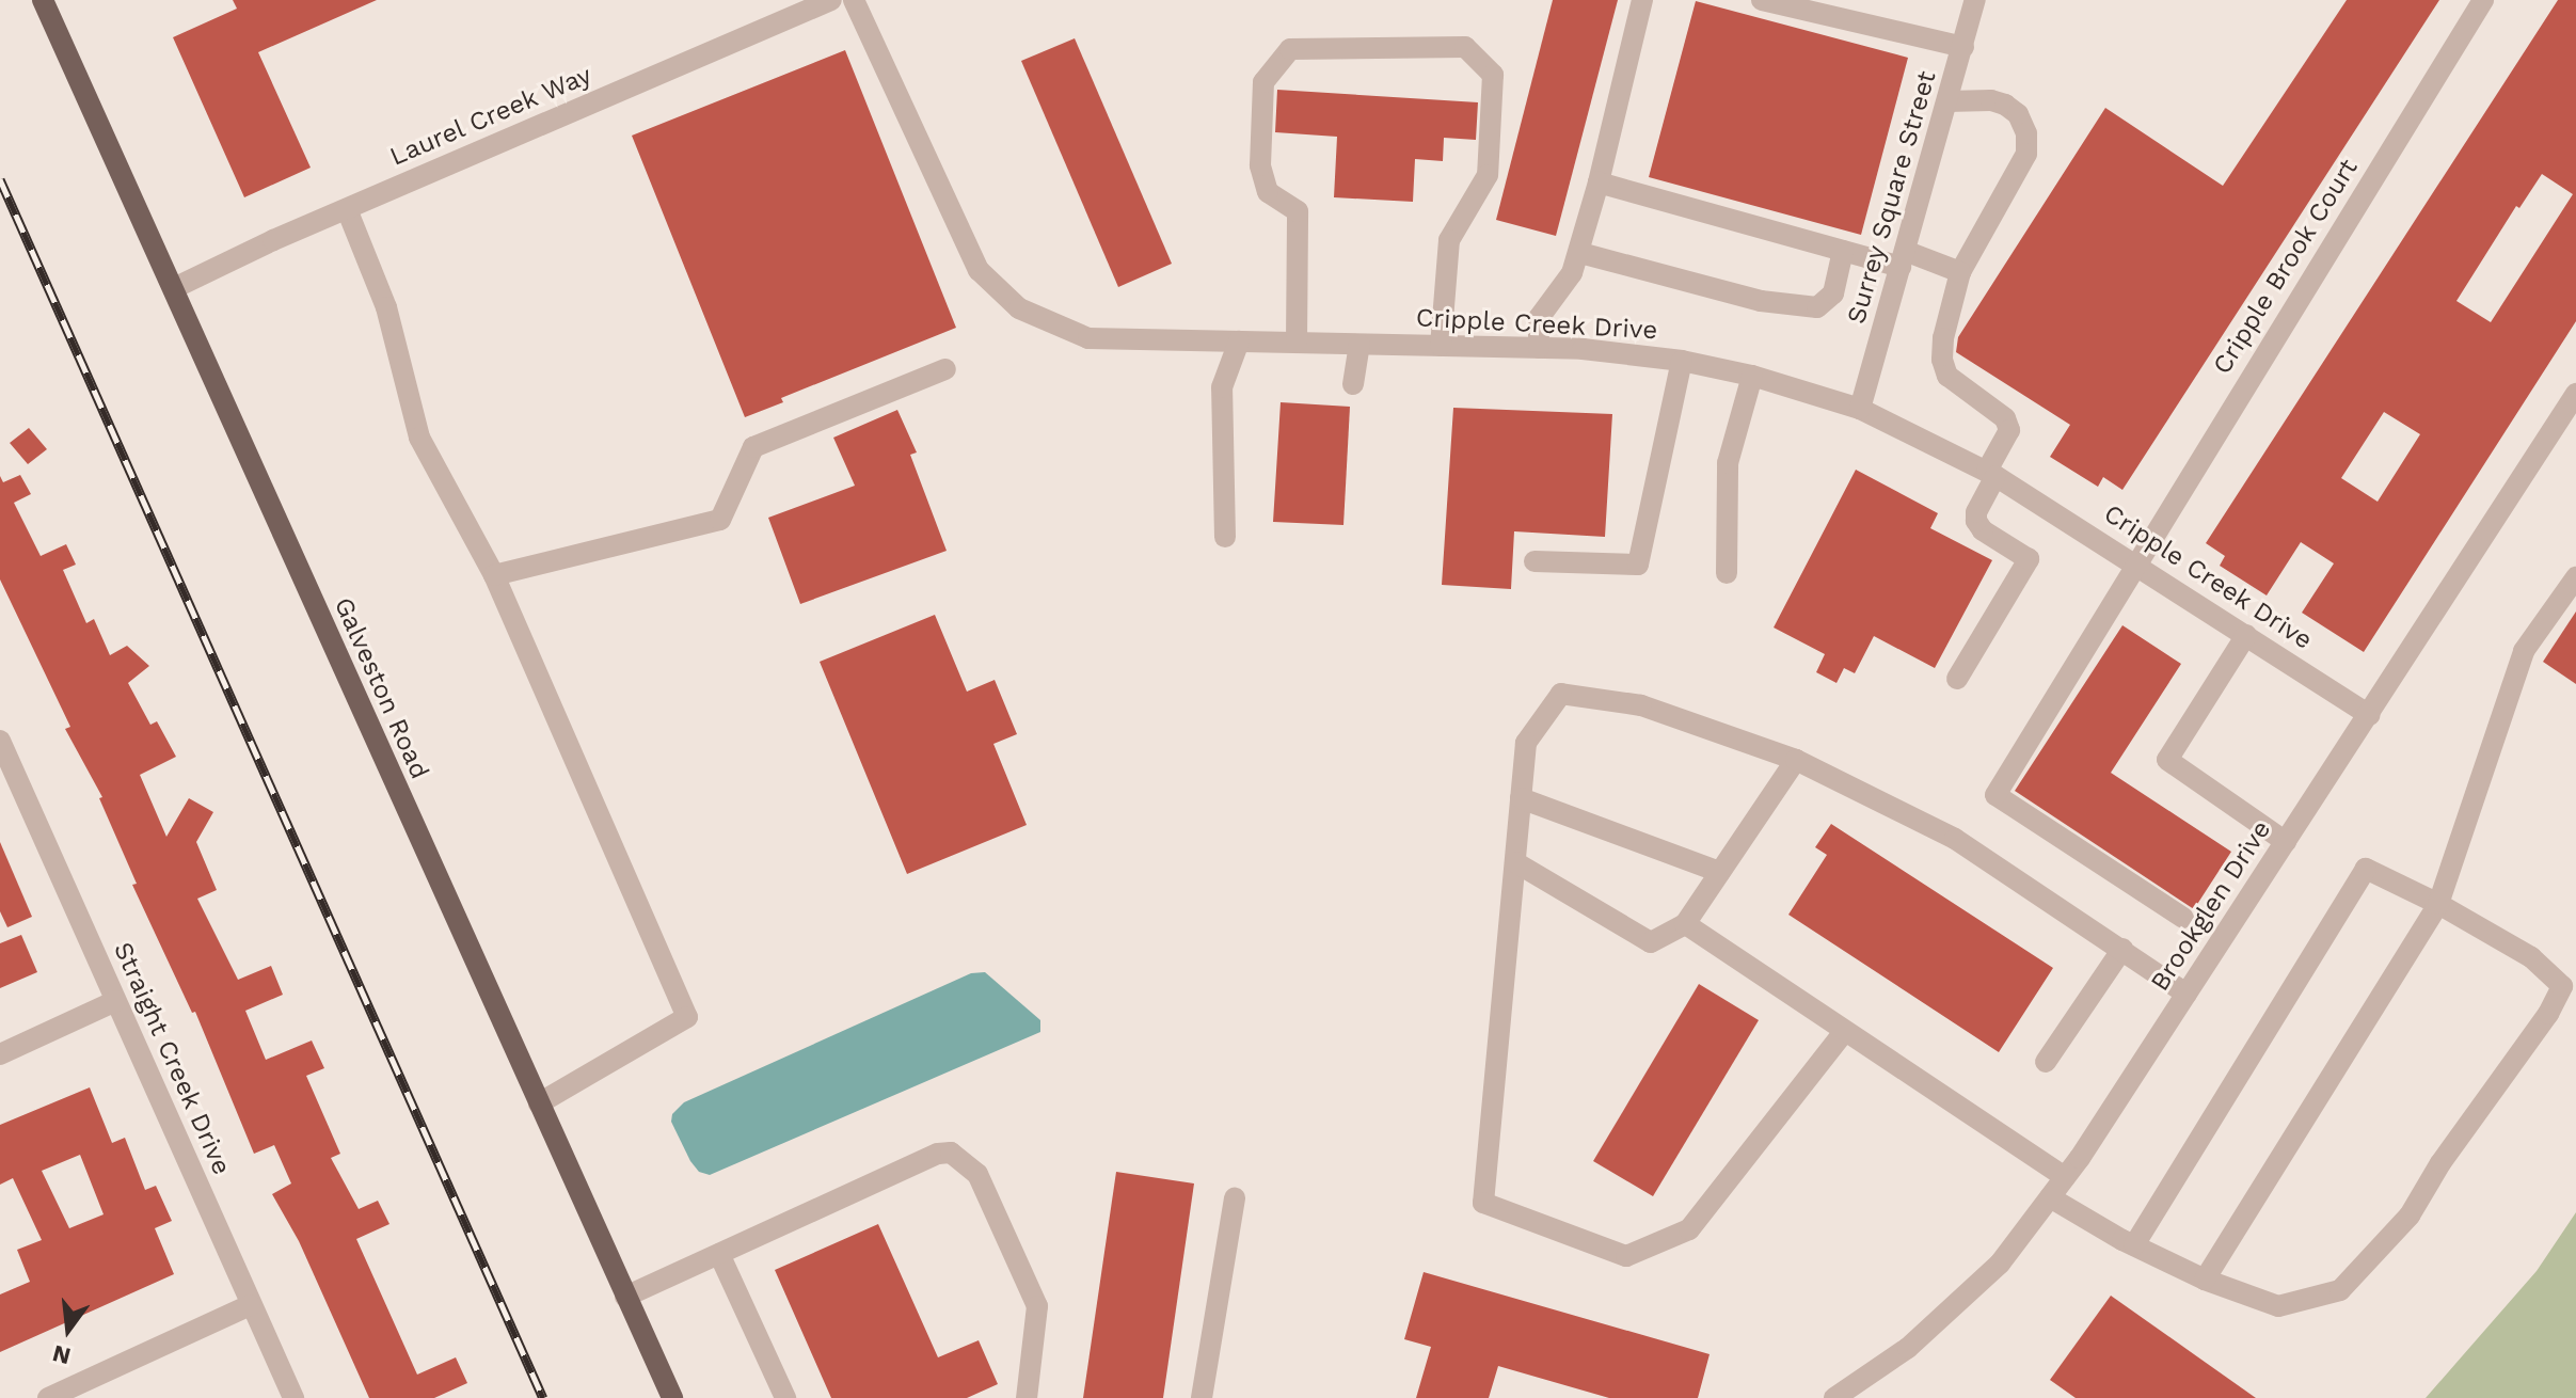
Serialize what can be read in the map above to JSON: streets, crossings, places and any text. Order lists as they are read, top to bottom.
{
  "streets": {
    "main road": ["Galveston Road"],
    "street": [
      "Laurel Creek Way",
      "Surrey Square Street",
      "Cripple Brook Court",
      "Cripple Creek Drive",
      "Brookglen Drive",
      "Straight Creek Drive"
    ]
  },
  "crossings": [
    ["Laurel Creek Way", "Galveston Road"],
    ["Surrey Square Street", "Cripple Creek Drive"],
    ["Cripple Brook Court", "Cripple Creek Drive"],
    ["Cripple Creek Drive", "Brookglen Drive"]
  ],
  "north": "bottom"
}
